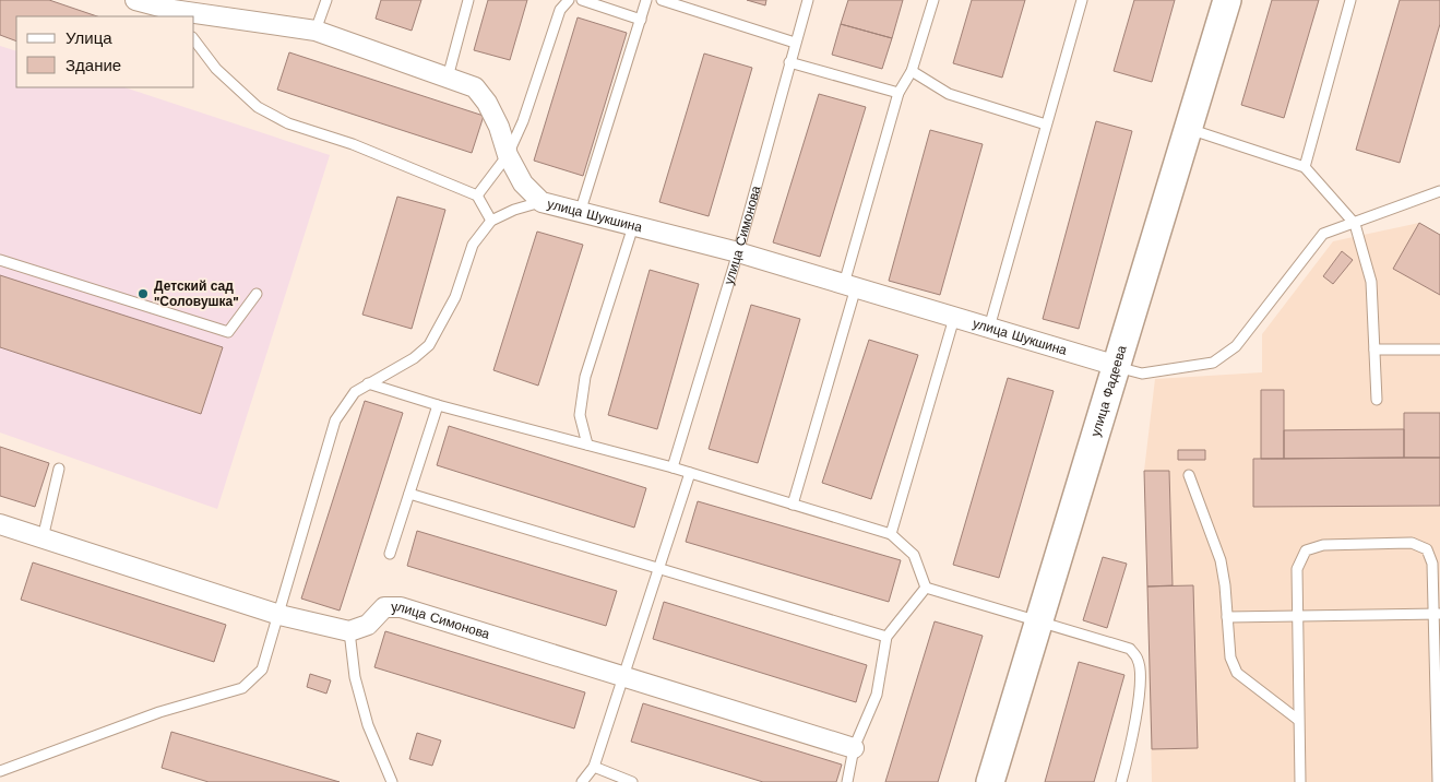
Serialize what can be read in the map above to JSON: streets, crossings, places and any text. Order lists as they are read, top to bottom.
{
  "streets": {
    "street": ["улица Шукшина", "улица Симонова", "улица Фадеева"]
  },
  "crossings": [
    ["улица Шукшина", "улица Симонова"],
    ["улица Шукшина", "улица Фадеева"]
  ],
  "places": ["Детский сад \"Соловушка\""],
  "legend": ["Улица", "Здание"]
}
